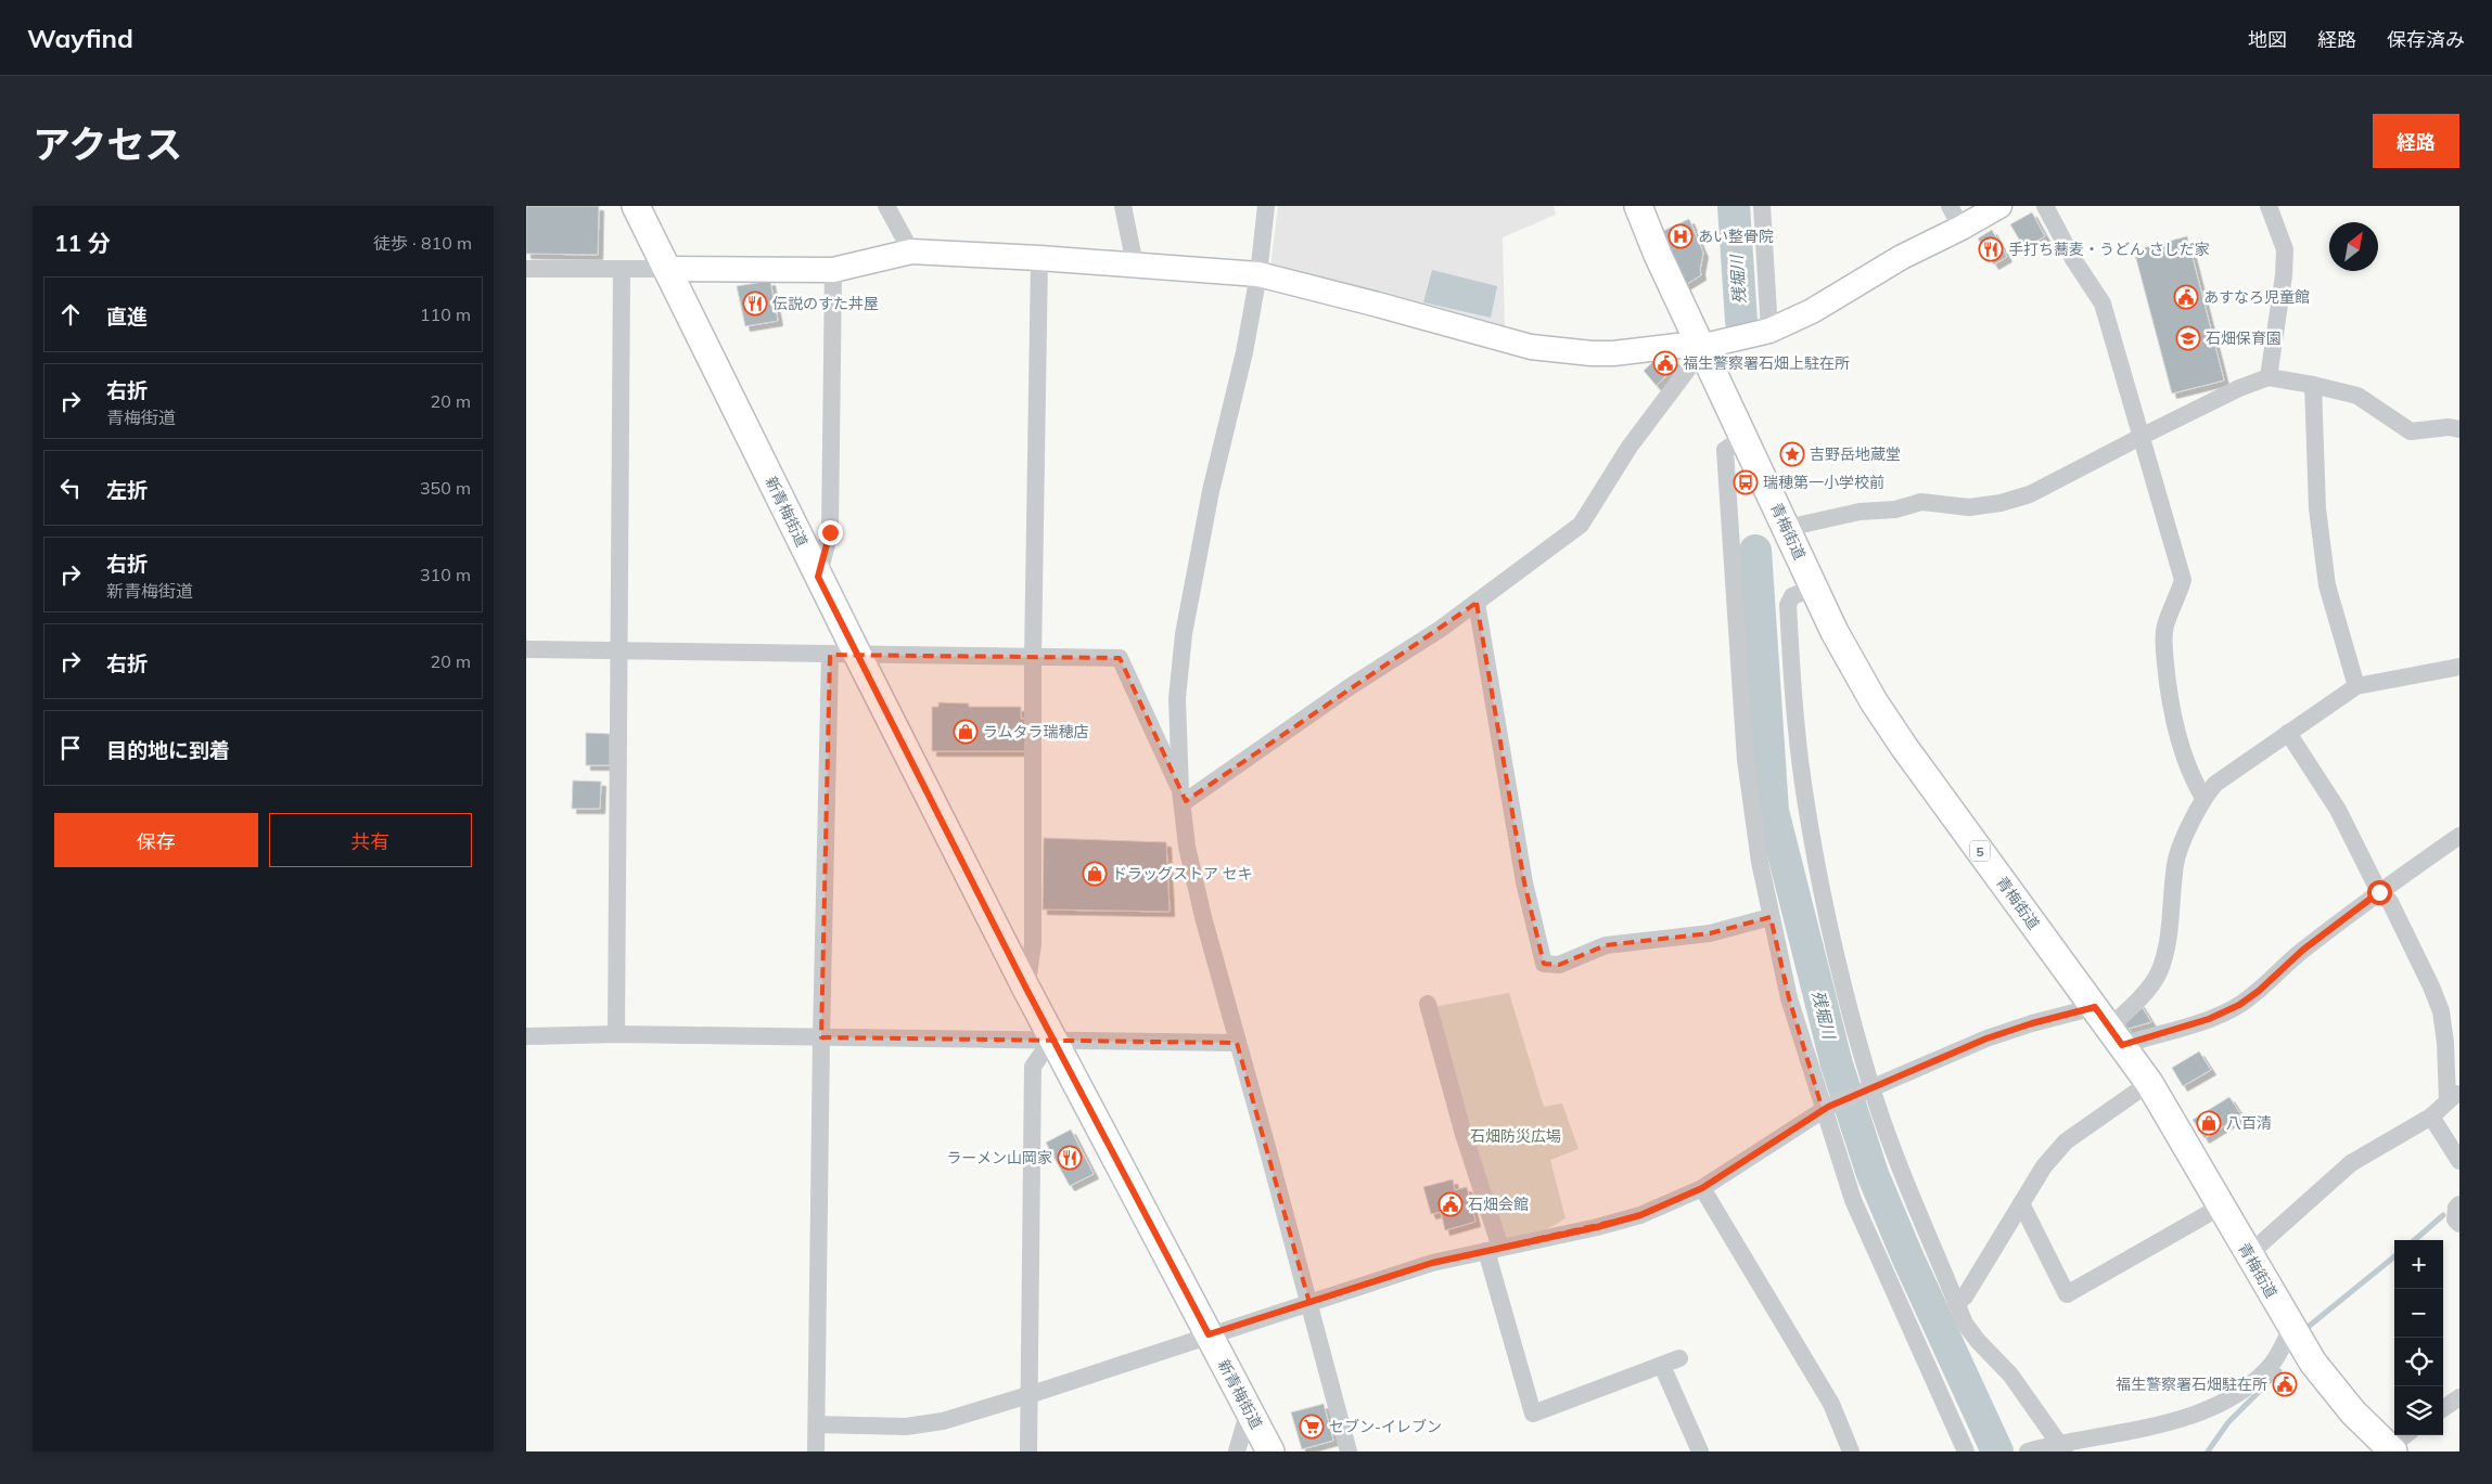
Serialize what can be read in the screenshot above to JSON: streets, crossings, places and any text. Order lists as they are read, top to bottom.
{
  "streets": {
    "main road": ["新青梅街道", "青梅街道", "5"]
  },
  "water": ["残堀川"],
  "parks": ["石畑防災広場"],
  "places": {
    "hospital": ["あい整骨院"],
    "restaurant": ["手打ち蕎麦・うどん さしだ家", "伝説のすた丼屋", "ラーメン山岡家"],
    "public building": [
      "あすなろ児童館",
      "福生警察署石畑上駐在所",
      "石畑会館",
      "福生警察署石畑駐在所"
    ],
    "school or university": ["石畑保育園"],
    "place": ["吉野岳地蔵堂"],
    "bus stop": ["瑞穂第一小学校前"],
    "shop": ["ラムタラ瑞穂店", "ドラッグストア セキ", "八百清"],
    "supermarket": ["セブン-イレブン"]
  },
  "north": "top right",
  "page": {
    "header": "Wayfind",
    "nav": ["地図", "経路", "保存済み"],
    "title": "アクセス",
    "buttons": [
      "経路",
      ["保存", "共有"]
    ],
    "heading": ["11 分", "徒歩 · 810 m"],
    "list": [
      ["直進", "110 m"],
      ["右折", "青梅街道", "20 m"],
      ["左折", "350 m"],
      ["右折", "新青梅街道", "310 m"],
      ["右折", "20 m"],
      "目的地に到着"
    ],
    "map_buttons": ["+", "−"]
  }
}
